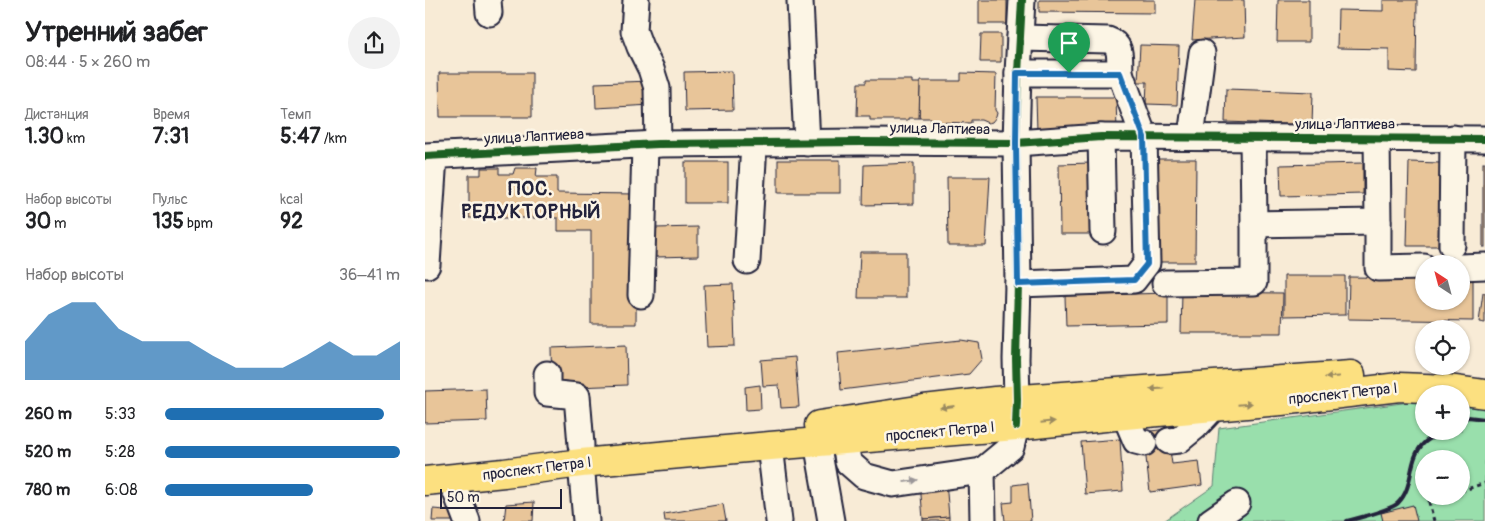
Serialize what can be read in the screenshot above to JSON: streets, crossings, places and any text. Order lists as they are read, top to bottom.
{
  "streets": {
    "main road": ["проспект Петра I"],
    "street": ["улица Лаптиева"]
  },
  "districts": ["ПОС. РЕДУКТОРНЫЙ"],
  "scale_bar": "50 m",
  "north": "top left",
  "page": {
    "heading": ["Утренний забег", "08:44 · 5 × 260 m"],
    "stats": [
      ["Дистанция", "1.30 km"],
      ["Время", "7:31"],
      ["Темп", "5:47 /km"],
      ["Набор высоты", "30 m"],
      ["Пульс", "135 bpm"],
      ["kcal", "92"]
    ],
    "chart": ["Набор высоты", "36–41 m"],
    "map_buttons": ["+", "−"],
    "list": [
      {
        "name": "260 m",
        "note": "5:33"
      },
      {
        "name": "520 m",
        "note": "5:28"
      },
      {
        "name": "780 m",
        "note": "6:08"
      }
    ],
    "scale": "50 m"
  }
}
